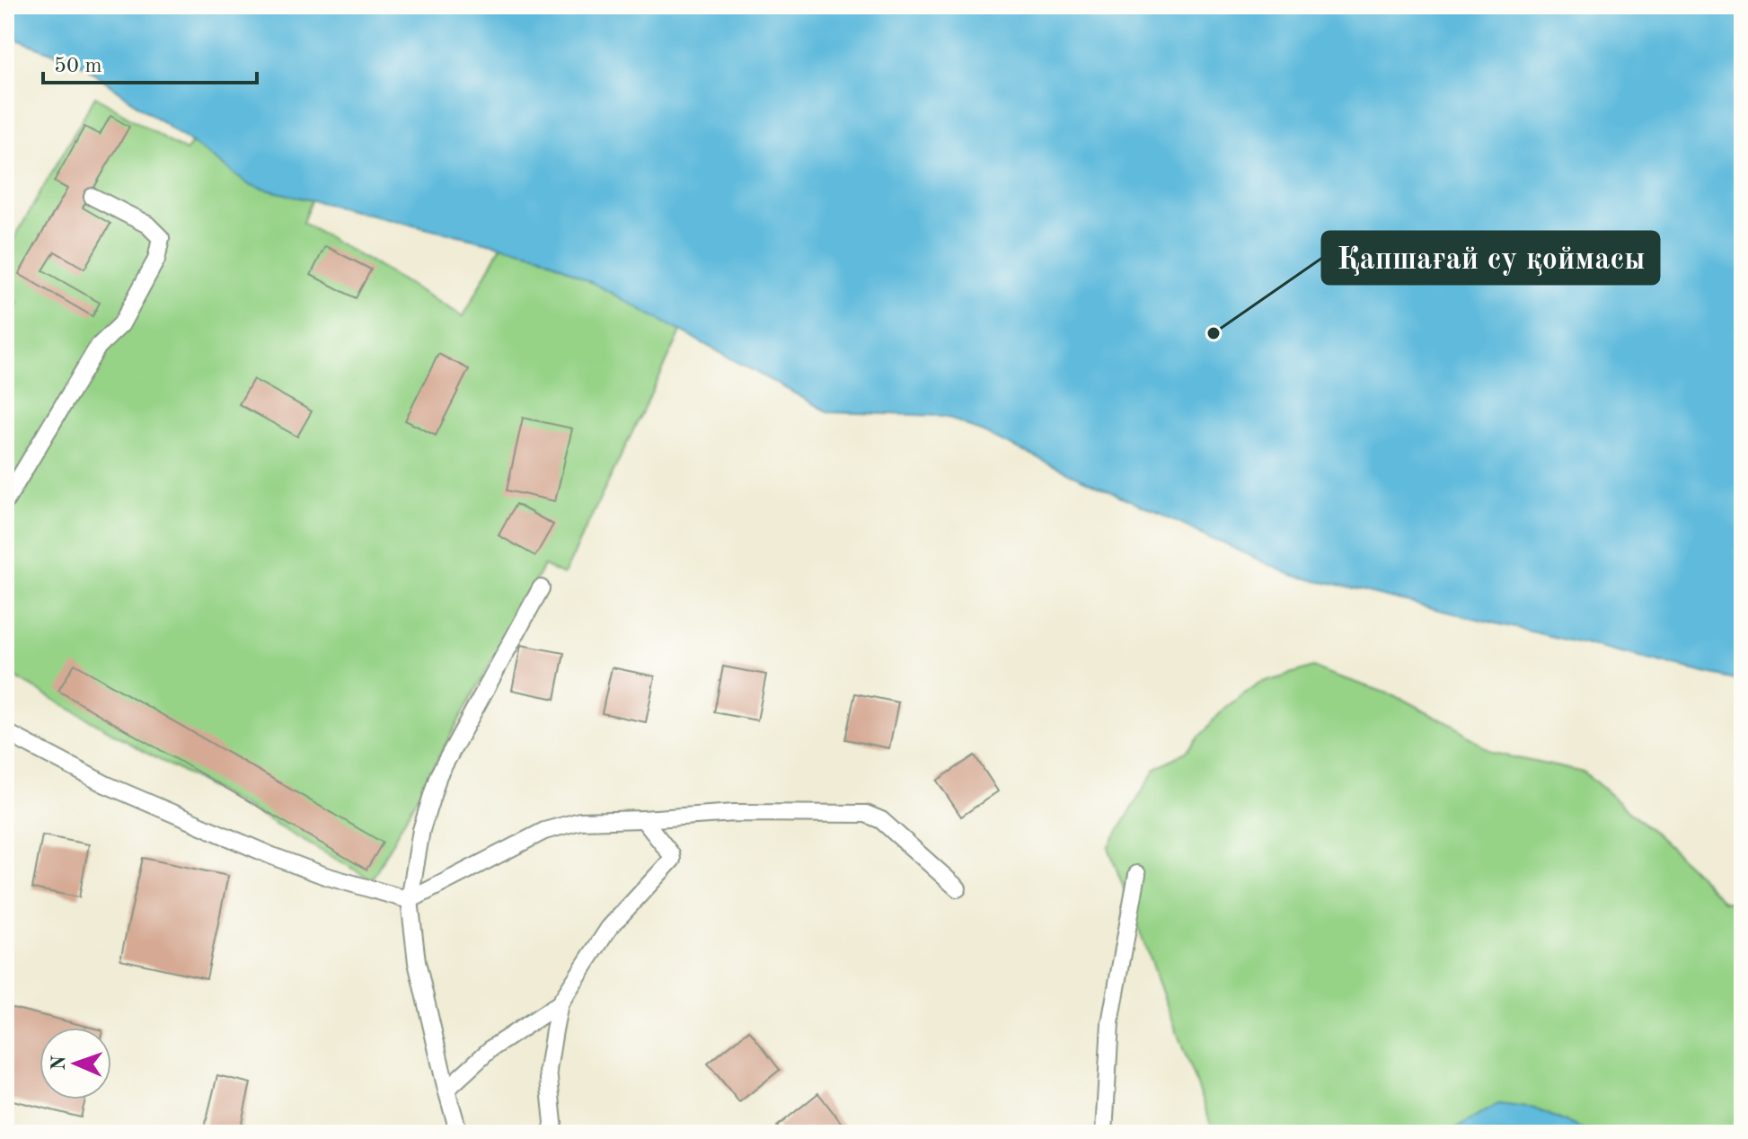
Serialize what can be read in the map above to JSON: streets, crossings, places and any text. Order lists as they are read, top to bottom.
{
  "places": ["Қапшағай су қоймасы"],
  "scale_bar": "50 m",
  "north": "left"
}
